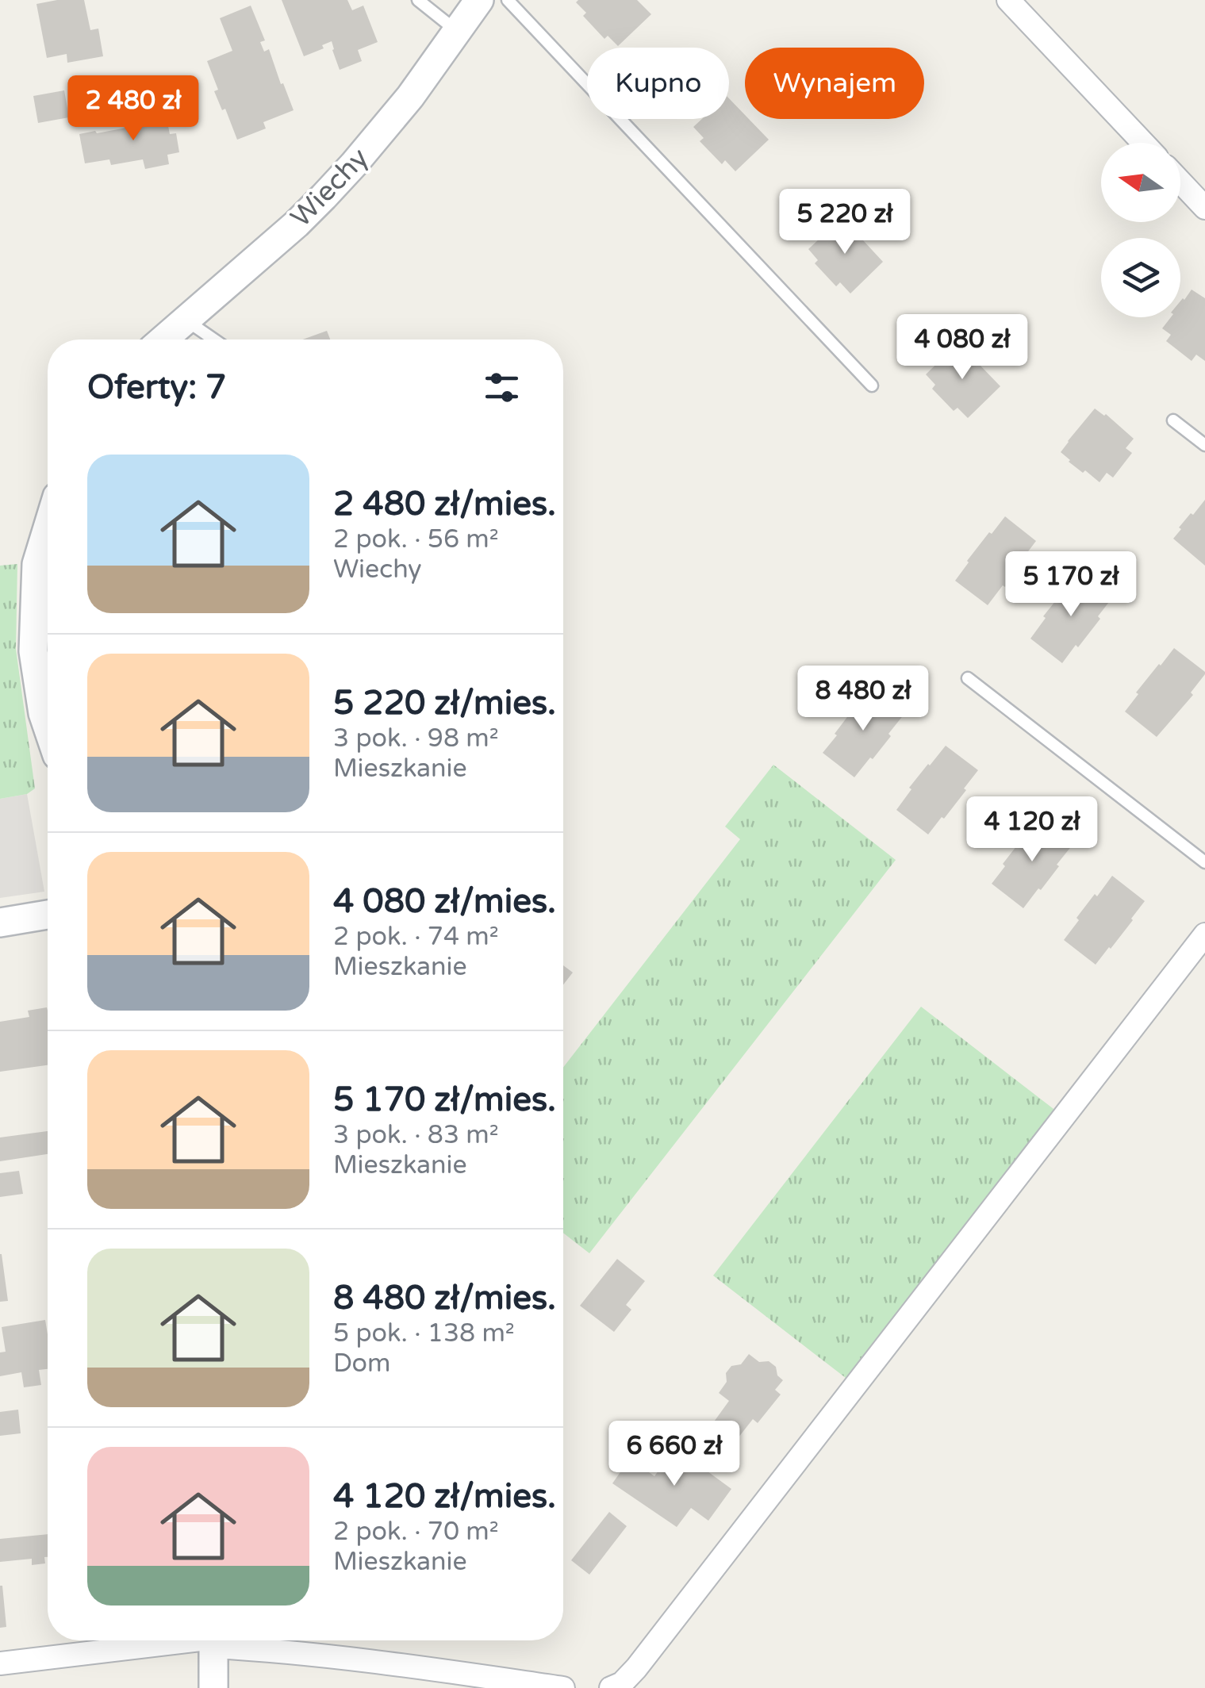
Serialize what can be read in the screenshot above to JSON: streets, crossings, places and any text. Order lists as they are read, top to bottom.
{
  "streets": {
    "street": ["Wiechy"]
  },
  "north": "left",
  "page": {
    "chip": ["Kupno", "Wynajem"],
    "price": [
      "2 480 zł",
      "5 220 zł",
      "4 080 zł",
      "5 170 zł",
      "8 480 zł",
      "4 120 zł",
      "6 660 zł"
    ],
    "heading": "Oferty: 7",
    "list": [
      {
        "name": "2 480 zł/mies.",
        "note": "2 pok. · 56 m² · Wiechy"
      },
      {
        "name": "5 220 zł/mies.",
        "note": "3 pok. · 98 m² · Mieszkanie"
      },
      {
        "name": "4 080 zł/mies.",
        "note": "2 pok. · 74 m² · Mieszkanie"
      },
      {
        "name": "5 170 zł/mies.",
        "note": "3 pok. · 83 m² · Mieszkanie"
      },
      {
        "name": "8 480 zł/mies.",
        "note": "5 pok. · 138 m² · Dom"
      },
      {
        "name": "4 120 zł/mies.",
        "note": "2 pok. · 70 m² · Mieszkanie"
      }
    ]
  }
}
